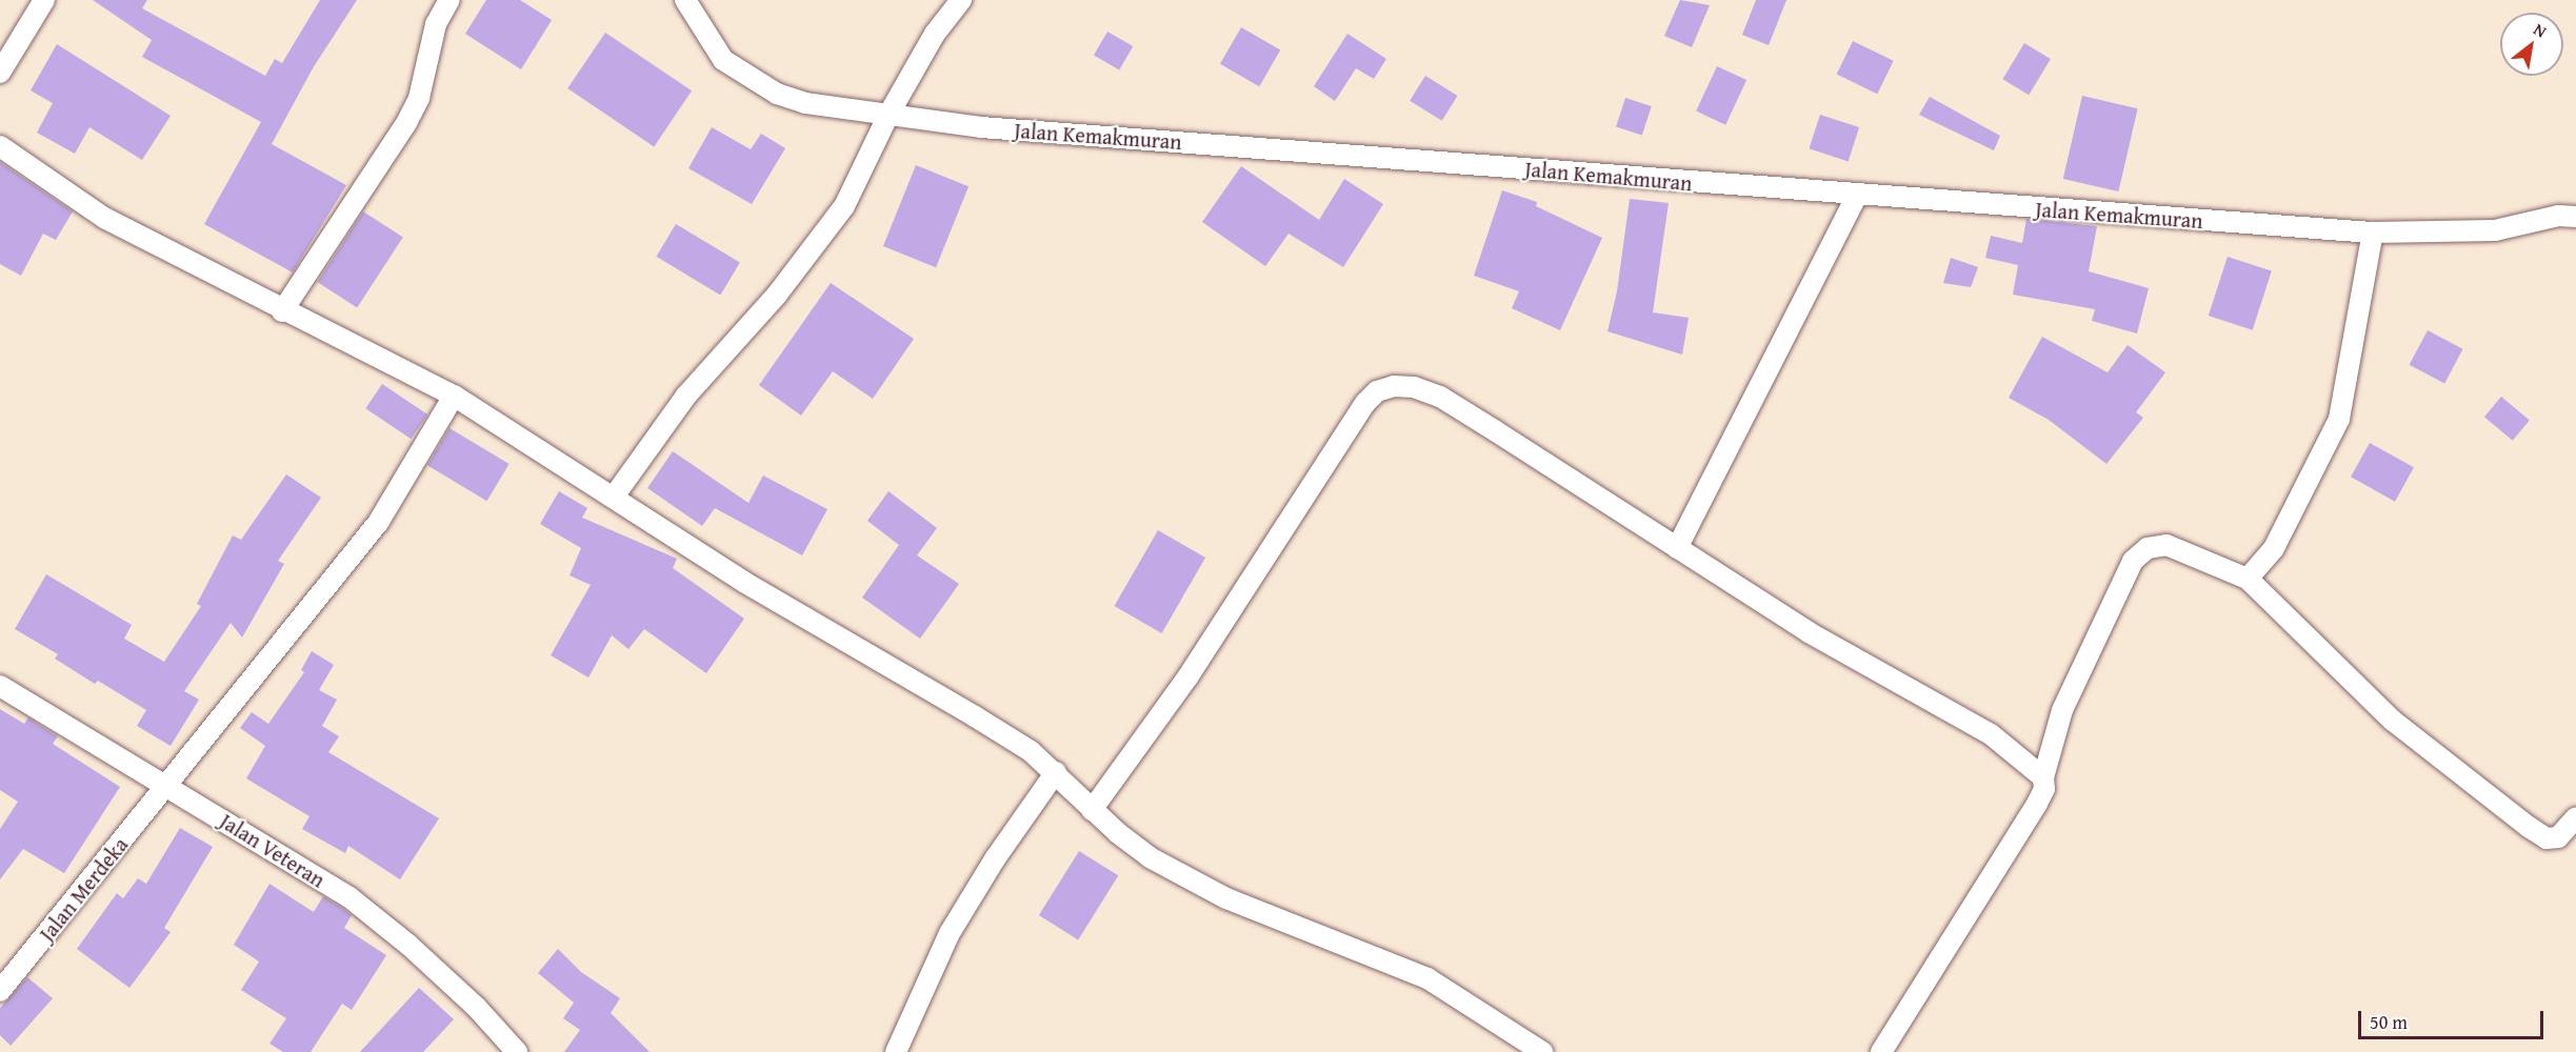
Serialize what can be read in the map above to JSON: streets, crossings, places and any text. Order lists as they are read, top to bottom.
{
  "streets": {
    "street": ["Jalan Kemakmuran", "Jalan Veteran", "Jalan Merdeka"]
  },
  "crossings": [
    ["Jalan Veteran", "Jalan Merdeka"]
  ],
  "scale_bar": "50 m",
  "north": "top right"
}
